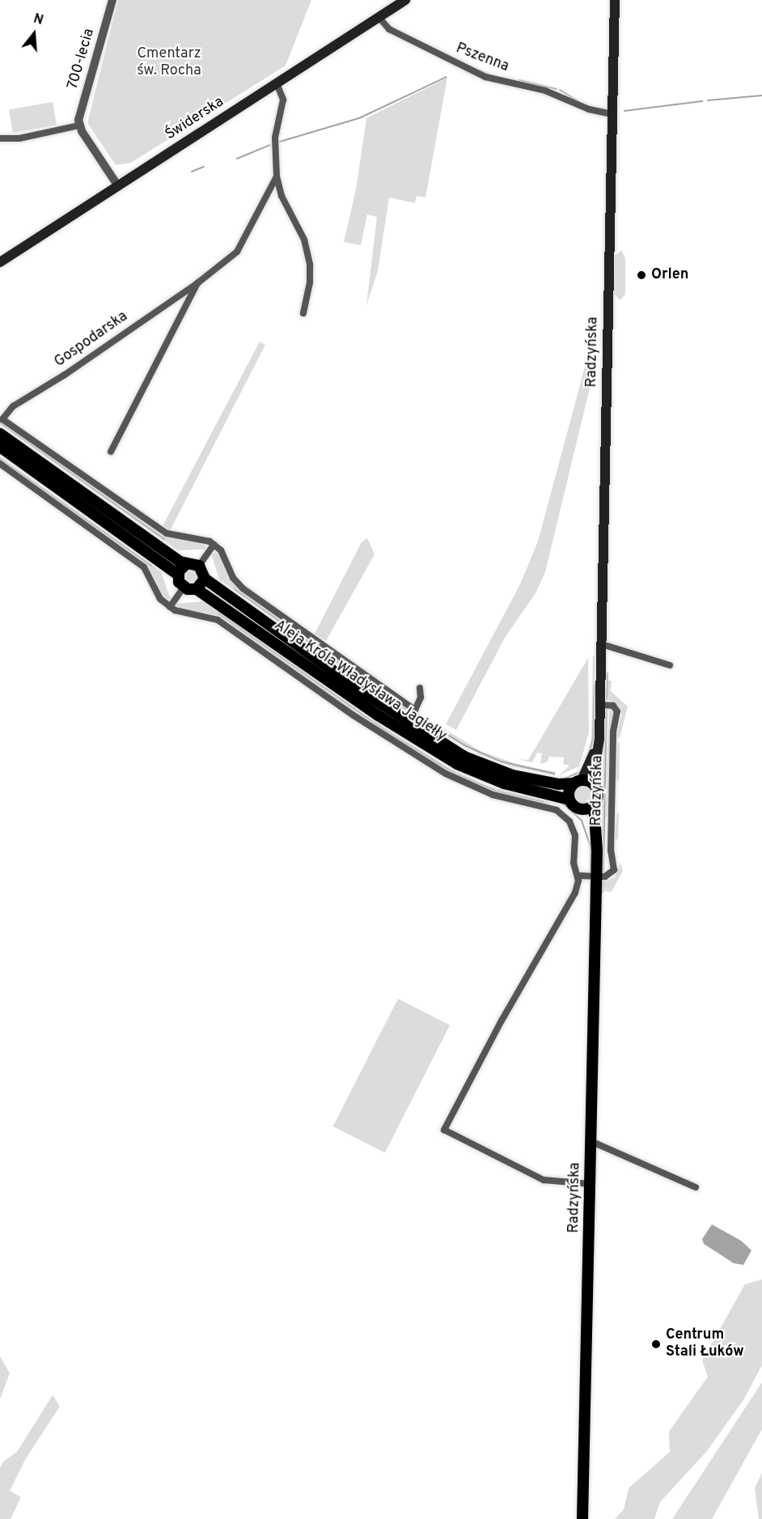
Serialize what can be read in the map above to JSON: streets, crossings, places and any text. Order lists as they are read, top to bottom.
{
  "streets": {
    "main road": ["Świderska", "Radzyńska", "Aleja Króla Władysława Jagiełły"],
    "street": ["Pszenna", "700-lecia", "Gospodarska"]
  },
  "crossings": [
    ["Pszenna", "Świderska"],
    ["Pszenna", "Radzyńska"],
    ["Radzyńska", "Aleja Króla Władysława Jagiełły"]
  ],
  "parks": ["Cmentarz św. Rocha"],
  "places": ["Orlen", "Centrum Stali Łuków"],
  "north": "top"
}
